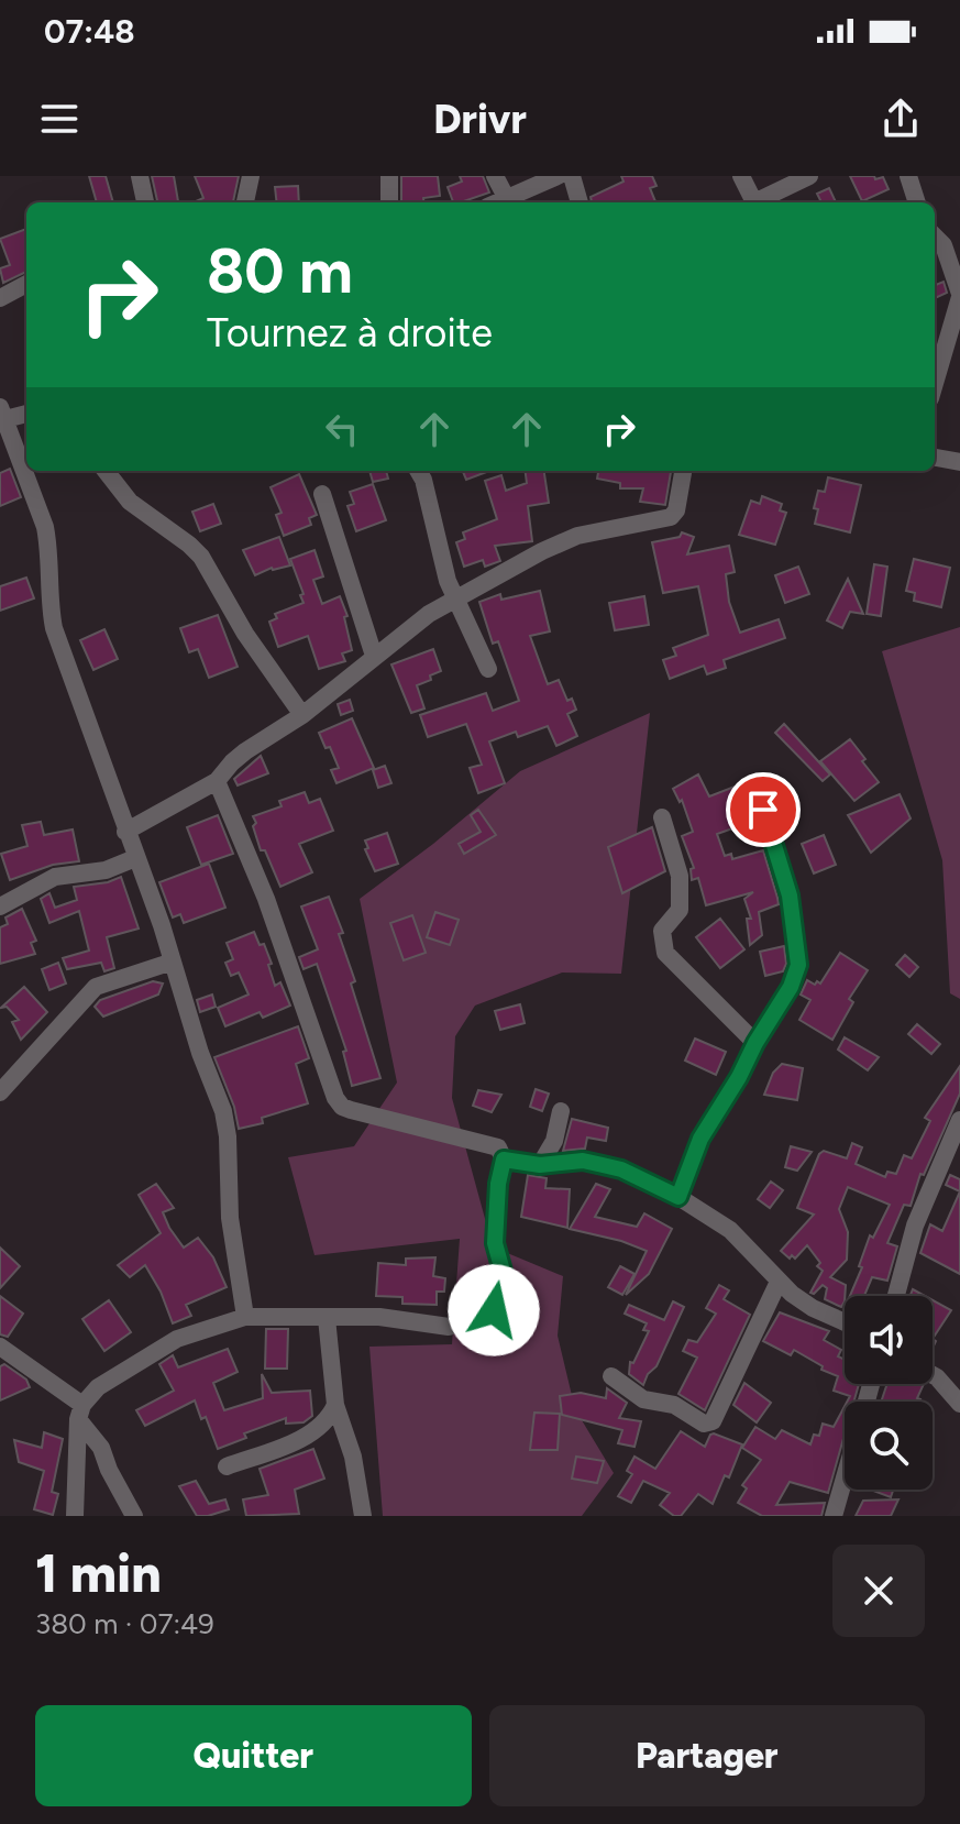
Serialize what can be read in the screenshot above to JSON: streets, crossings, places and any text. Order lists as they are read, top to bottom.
{
  "page": {
    "status": "07:48",
    "header": "Drivr",
    "turn": ["80 m", "Tournez à droite"],
    "heading": ["1 min", "380 m · 07:49"],
    "buttons": ["Quitter", "Partager"]
  }
}
